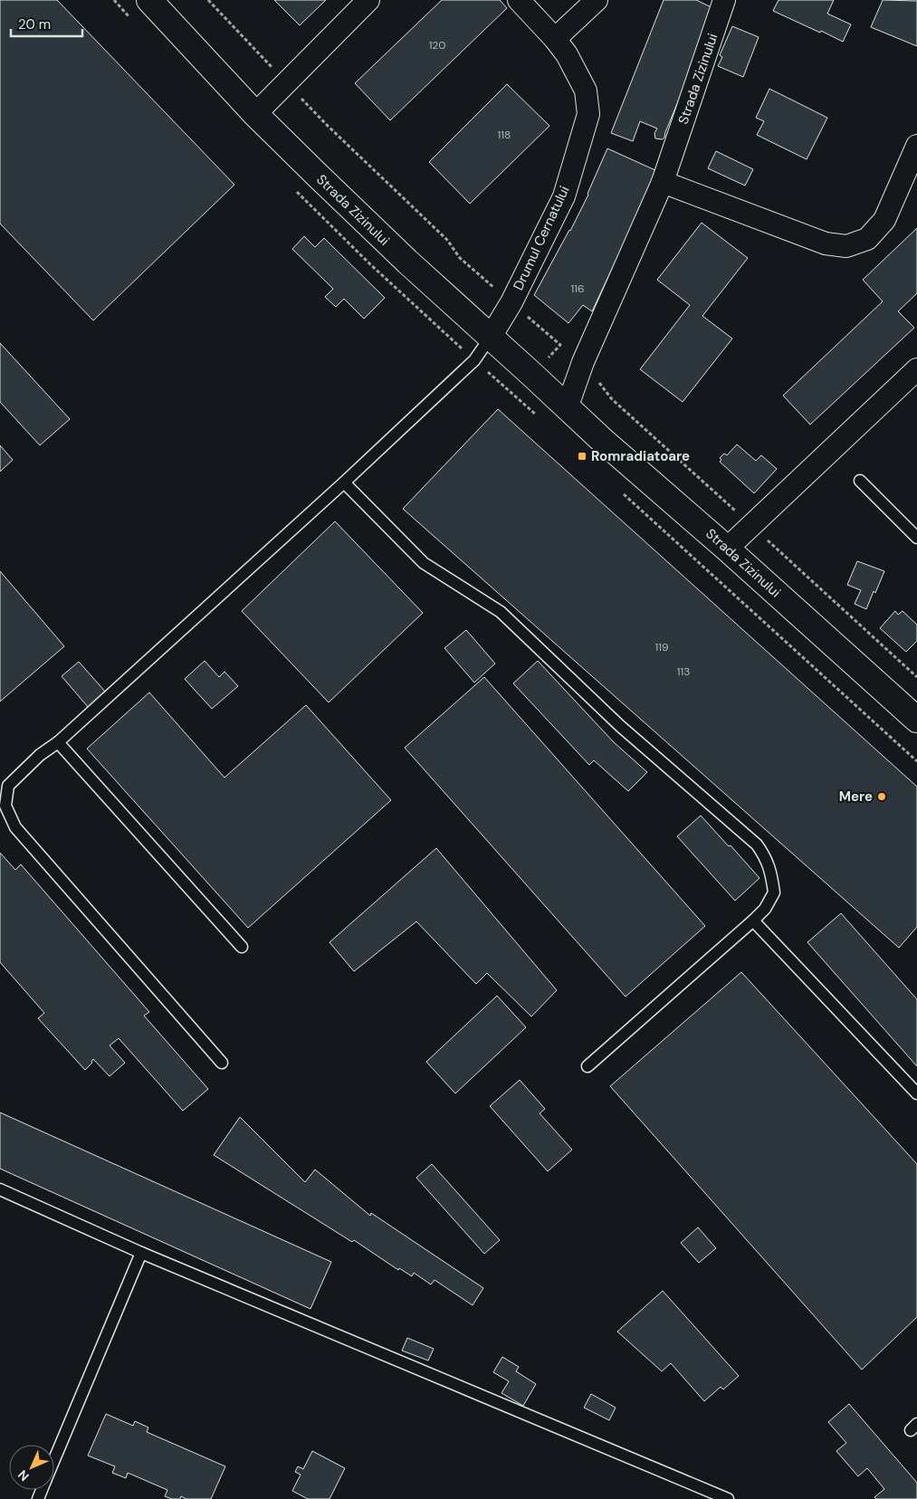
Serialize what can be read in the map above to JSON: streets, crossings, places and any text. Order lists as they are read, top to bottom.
{
  "streets": {
    "main road": ["Strada Zizinului"],
    "street": ["Drumul Cernatului"]
  },
  "crossings": [
    ["Strada Zizinului", "Drumul Cernatului"]
  ],
  "places": {
    "transit": ["Romradiatoare"],
    "other": ["Mere"]
  },
  "house_numbers": [
    "120",
    "118",
    "116",
    "119",
    "113"
  ],
  "scale_bar": "20 m",
  "north": "bottom left"
}
